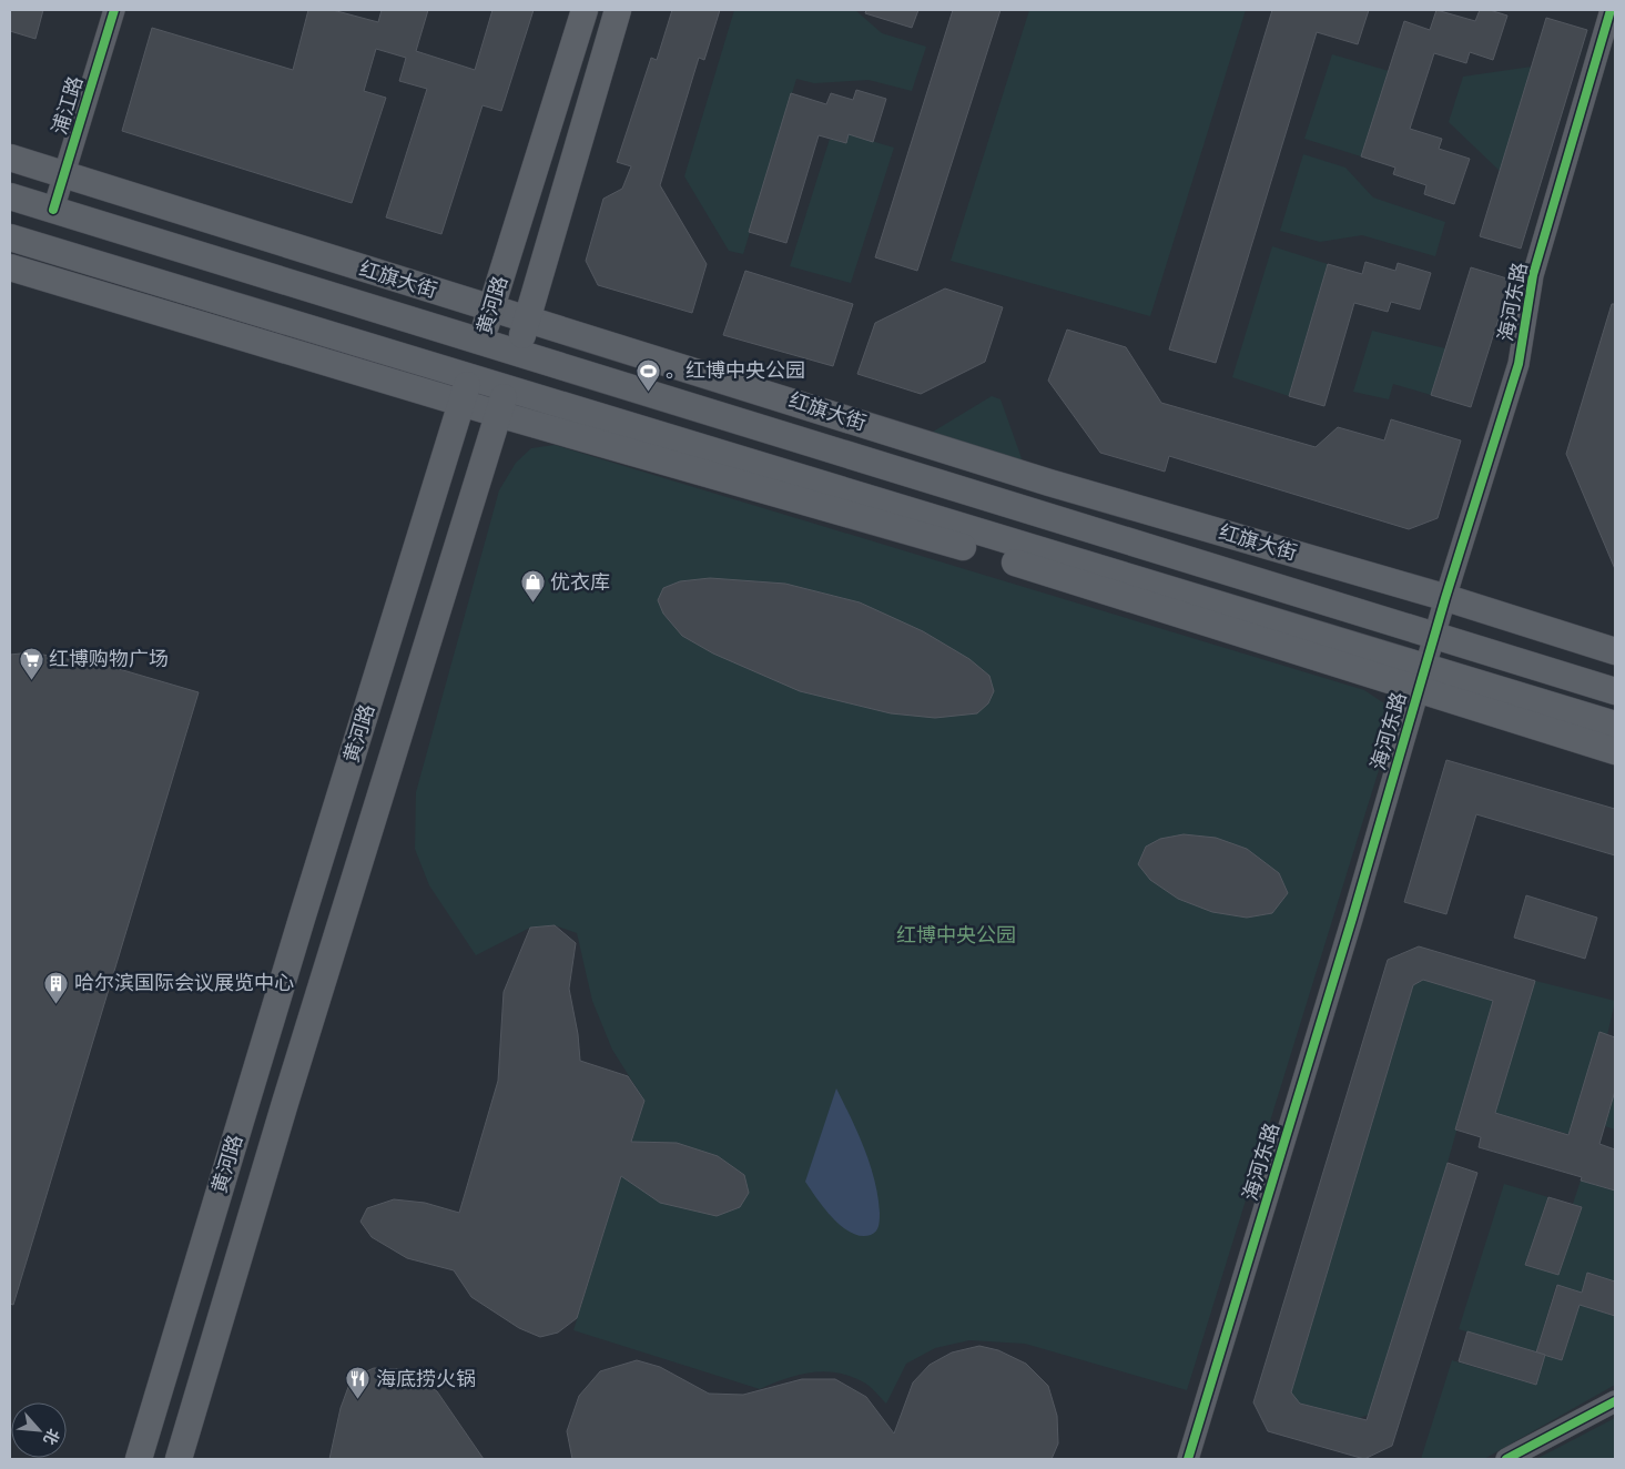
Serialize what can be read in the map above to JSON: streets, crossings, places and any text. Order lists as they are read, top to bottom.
{
  "streets": {
    "main road": ["红旗大街", "黄河路"],
    "street": ["浦江路", "海河东路"]
  },
  "crossings": [
    ["浦江路", "红旗大街"],
    ["红旗大街", "海河东路"],
    ["红旗大街", "黄河路"]
  ],
  "parks": ["红博中央公园"],
  "places": {
    "sports": ["。红博中央公园"],
    "shop": ["优衣库"],
    "supermarket": ["红博购物广场"],
    "building": ["哈尔滨国际会议展览中心"],
    "restaurant": ["海底捞火锅"]
  },
  "north": "bottom right"
}
